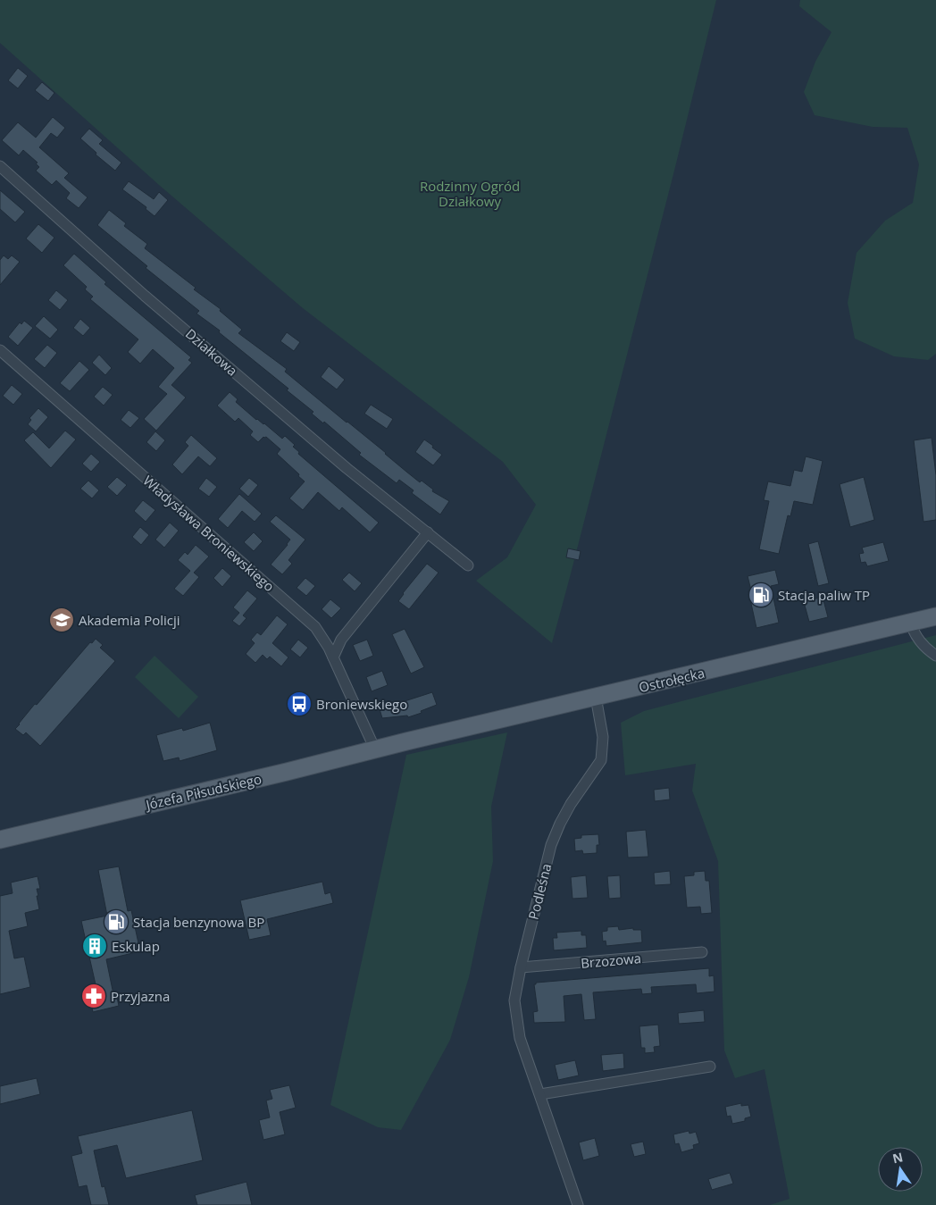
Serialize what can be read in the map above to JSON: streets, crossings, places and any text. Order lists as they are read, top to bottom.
{
  "streets": {
    "main road": ["Ostrołęcka", "Józefa Piłsudskiego"],
    "street": [
      "Działkowa",
      "Władysława Broniewskiego",
      "Podleśna",
      "Brzozowa"
    ]
  },
  "crossings": [
    ["Władysława Broniewskiego", "Józefa Piłsudskiego"],
    ["Ostrołęcka", "Józefa Piłsudskiego"],
    ["Ostrołęcka", "Podleśna"],
    ["Podleśna", "Brzozowa"]
  ],
  "parks": ["Rodzinny Ogród Działkowy"],
  "places": {
    "fuel station": ["Stacja paliw TP", "Stacja benzynowa BP"],
    "school or university": ["Akademia Policji"],
    "bus stop": ["Broniewskiego"],
    "building": ["Eskulap"],
    "pharmacy": ["Przyjazna"]
  },
  "north": "top"
}
